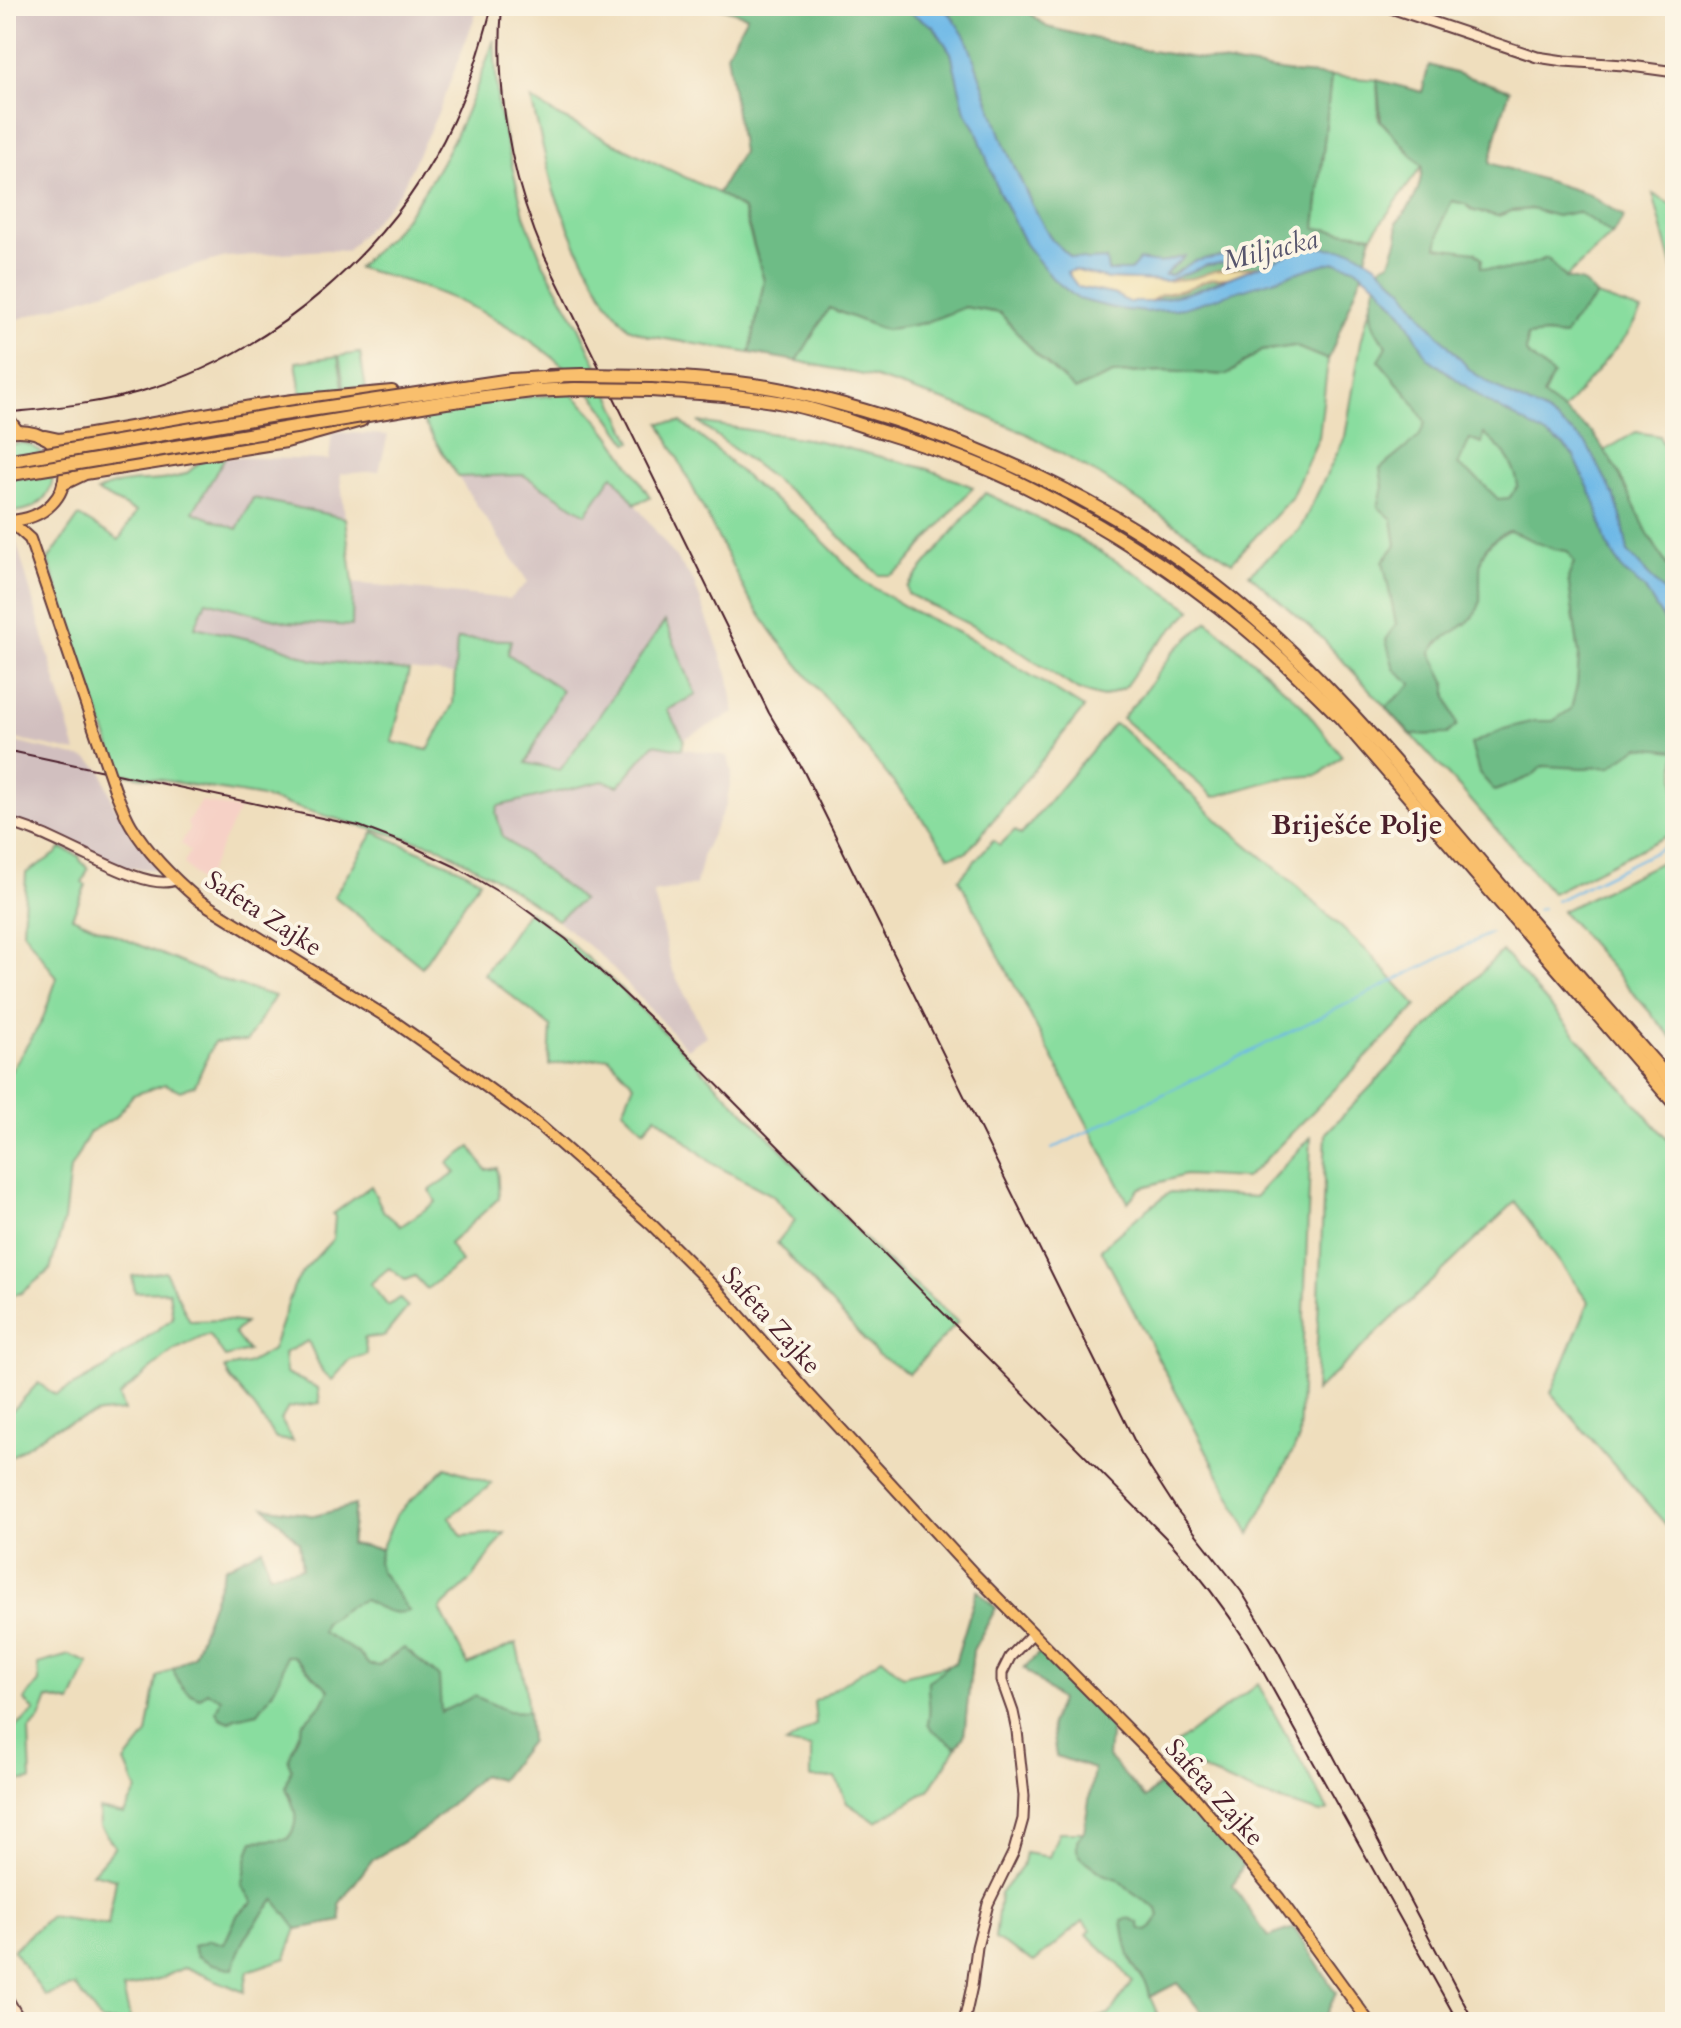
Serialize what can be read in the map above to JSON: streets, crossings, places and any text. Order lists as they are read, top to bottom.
{
  "streets": {
    "main road": ["Safeta Zajke"]
  },
  "districts": ["Briješće Polje"],
  "water": ["Miljacka"]
}
